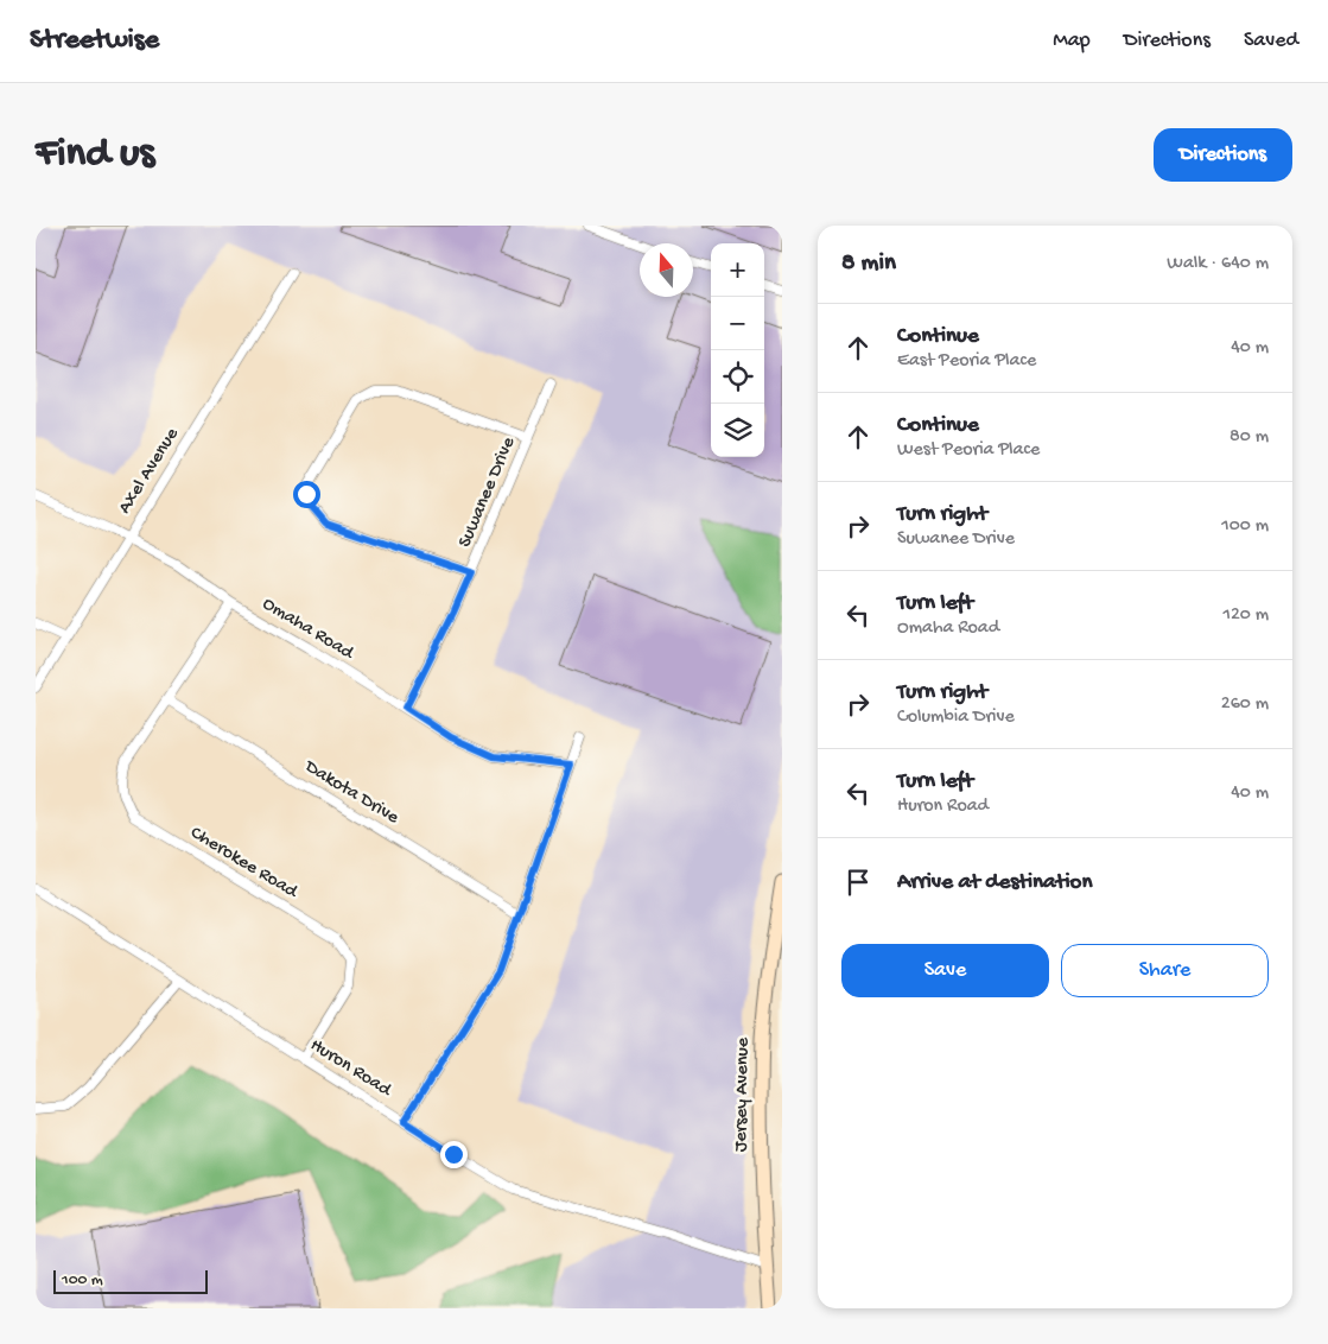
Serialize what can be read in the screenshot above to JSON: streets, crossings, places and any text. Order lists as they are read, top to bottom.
{
  "streets": {
    "main road": ["Jersey Avenue"],
    "street": [
      "Axel Avenue",
      "Suwanee Drive",
      "Omaha Road",
      "Dakota Drive",
      "Cherokee Road",
      "Huron Road"
    ]
  },
  "crossings": [
    ["Axel Avenue", "Omaha Road"],
    ["Suwanee Drive", "Omaha Road"],
    ["Dakota Drive", "Cherokee Road"],
    ["Cherokee Road", "Huron Road"],
    ["Huron Road", "Jersey Avenue"]
  ],
  "scale_bar": "100 m",
  "north": "top",
  "page": {
    "header": "Streetwise",
    "nav": ["Map", "Directions", "Saved"],
    "buttons": [
      "Directions",
      ["Save", "Share"]
    ],
    "title": "Find us",
    "heading": ["8 min", "Walk · 640 m"],
    "map_buttons": ["+", "−"],
    "list": [
      ["Continue", "East Peoria Place", "40 m"],
      ["Continue", "West Peoria Place", "80 m"],
      ["Turn right", "Suwanee Drive", "100 m"],
      ["Turn left", "Omaha Road", "120 m"],
      ["Turn right", "Columbia Drive", "260 m"],
      ["Turn left", "Huron Road", "40 m"],
      "Arrive at destination"
    ],
    "scale": "100 m"
  }
}
